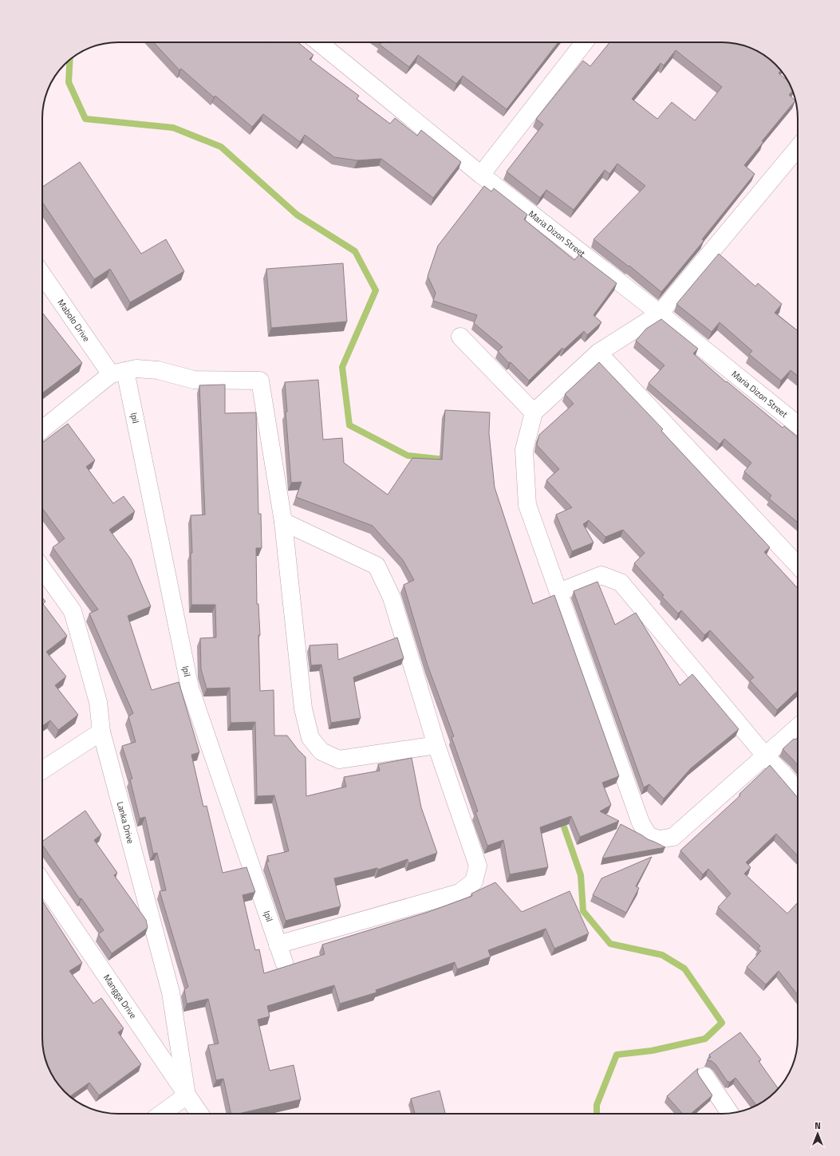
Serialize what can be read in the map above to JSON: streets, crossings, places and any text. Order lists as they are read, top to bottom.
{
  "streets": {
    "street": [
      "Maria Dizon Street",
      "Mabolo Drive",
      "Ipil",
      "Lanka Drive",
      "Mangga Drive"
    ]
  },
  "crossings": [
    ["Mabolo Drive", "Ipil"],
    ["Lanka Drive", "Mangga Drive"]
  ],
  "north": "top"
}
